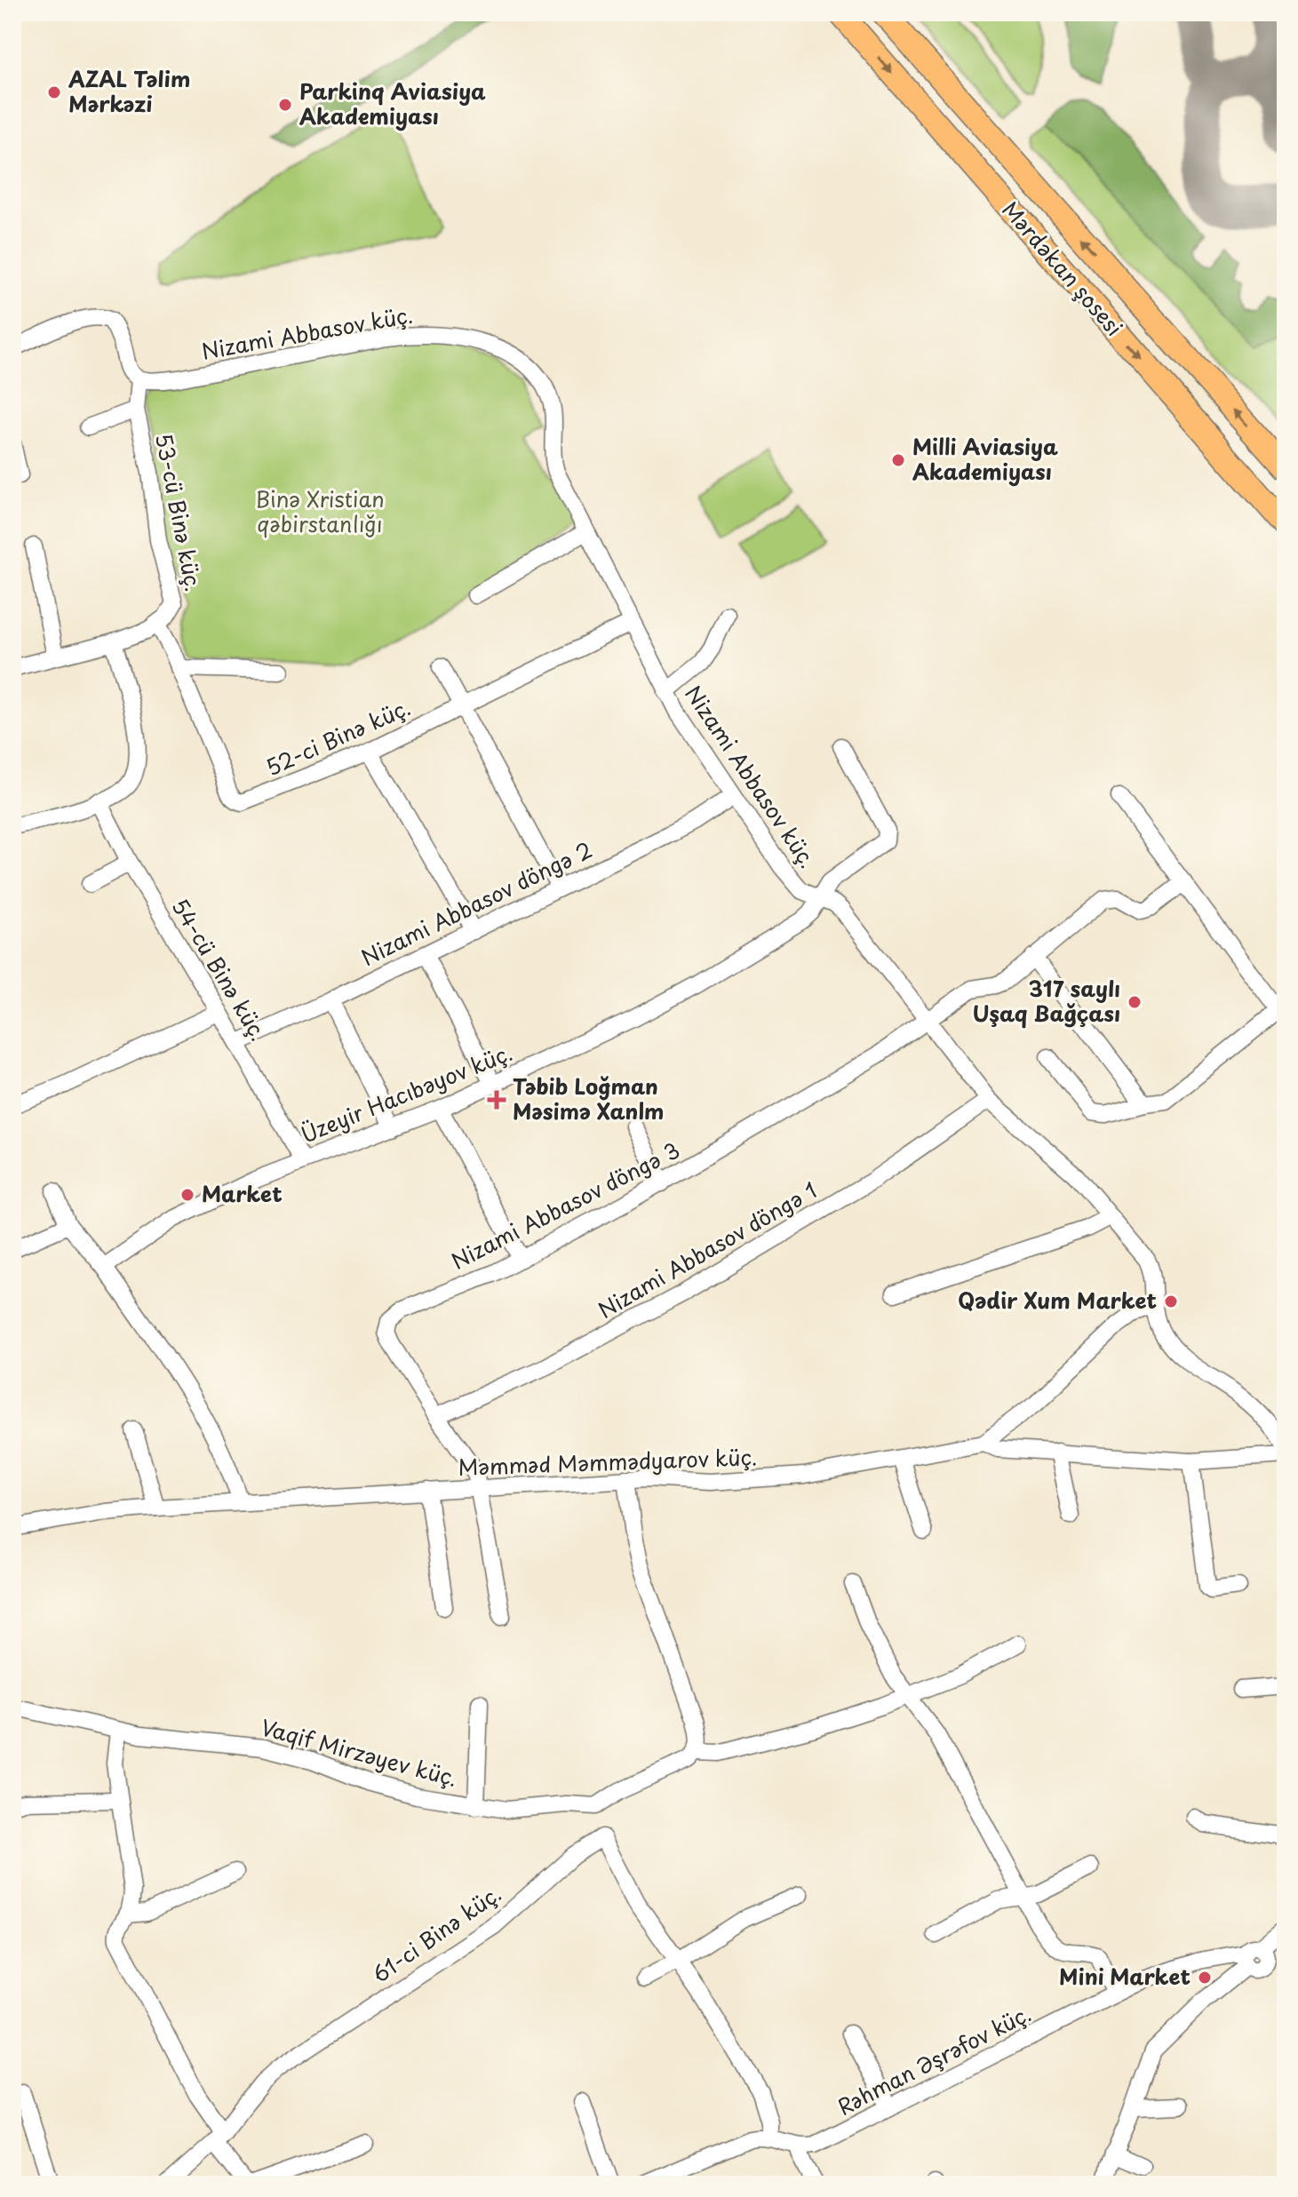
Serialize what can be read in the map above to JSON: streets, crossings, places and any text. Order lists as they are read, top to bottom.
{
  "streets": {
    "highway": ["Mərdəkan şosesi"],
    "street": [
      "Nizami Abbasov küç.",
      "53-cü Binə küç.",
      "52-ci Binə küç.",
      "Nizami Abbasov döngə 2",
      "54-cü Binə küç.",
      "Üzeyir Hacıbəyov küç.",
      "Nizami Abbasov döngə 3",
      "Nizami Abbasov döngə 1",
      "Məmməd Məmmədyarov küç.",
      "Vaqif Mirzəyev küç.",
      "61-ci Binə küç.",
      "Rəhman Əşrəfov küç."
    ]
  },
  "crossings": [
    ["Nizami Abbasov küç.", "53-cü Binə küç."],
    ["Nizami Abbasov küç.", "52-ci Binə küç."],
    ["Nizami Abbasov küç.", "Nizami Abbasov döngə 2"],
    ["Nizami Abbasov küç.", "Üzeyir Hacıbəyov küç."],
    ["Nizami Abbasov küç.", "Nizami Abbasov döngə 3"],
    ["Nizami Abbasov küç.", "Nizami Abbasov döngə 1"],
    ["Nizami Abbasov küç.", "Məmməd Məmmədyarov küç."],
    ["53-cü Binə küç.", "52-ci Binə küç."],
    ["Nizami Abbasov döngə 2", "54-cü Binə küç."],
    ["54-cü Binə küç.", "Üzeyir Hacıbəyov küç."],
    ["Nizami Abbasov döngə 3", "Nizami Abbasov döngə 1"],
    ["Nizami Abbasov döngə 3", "Məmməd Məmmədyarov küç."]
  ],
  "parks": ["Binə Xristian qəbirstanlığı"],
  "places": {
    "other": [
      "AZAL Təlim Mərkəzi",
      "Parkinq Aviasiya Akademiyası",
      "Milli Aviasiya Akademiyası",
      "317 saylı Uşaq Bağçası",
      "Market",
      "Qədir Xum Market",
      "Mini Market"
    ],
    "health": ["Təbib Loğman Məsimə Xanlm"]
  }
}
